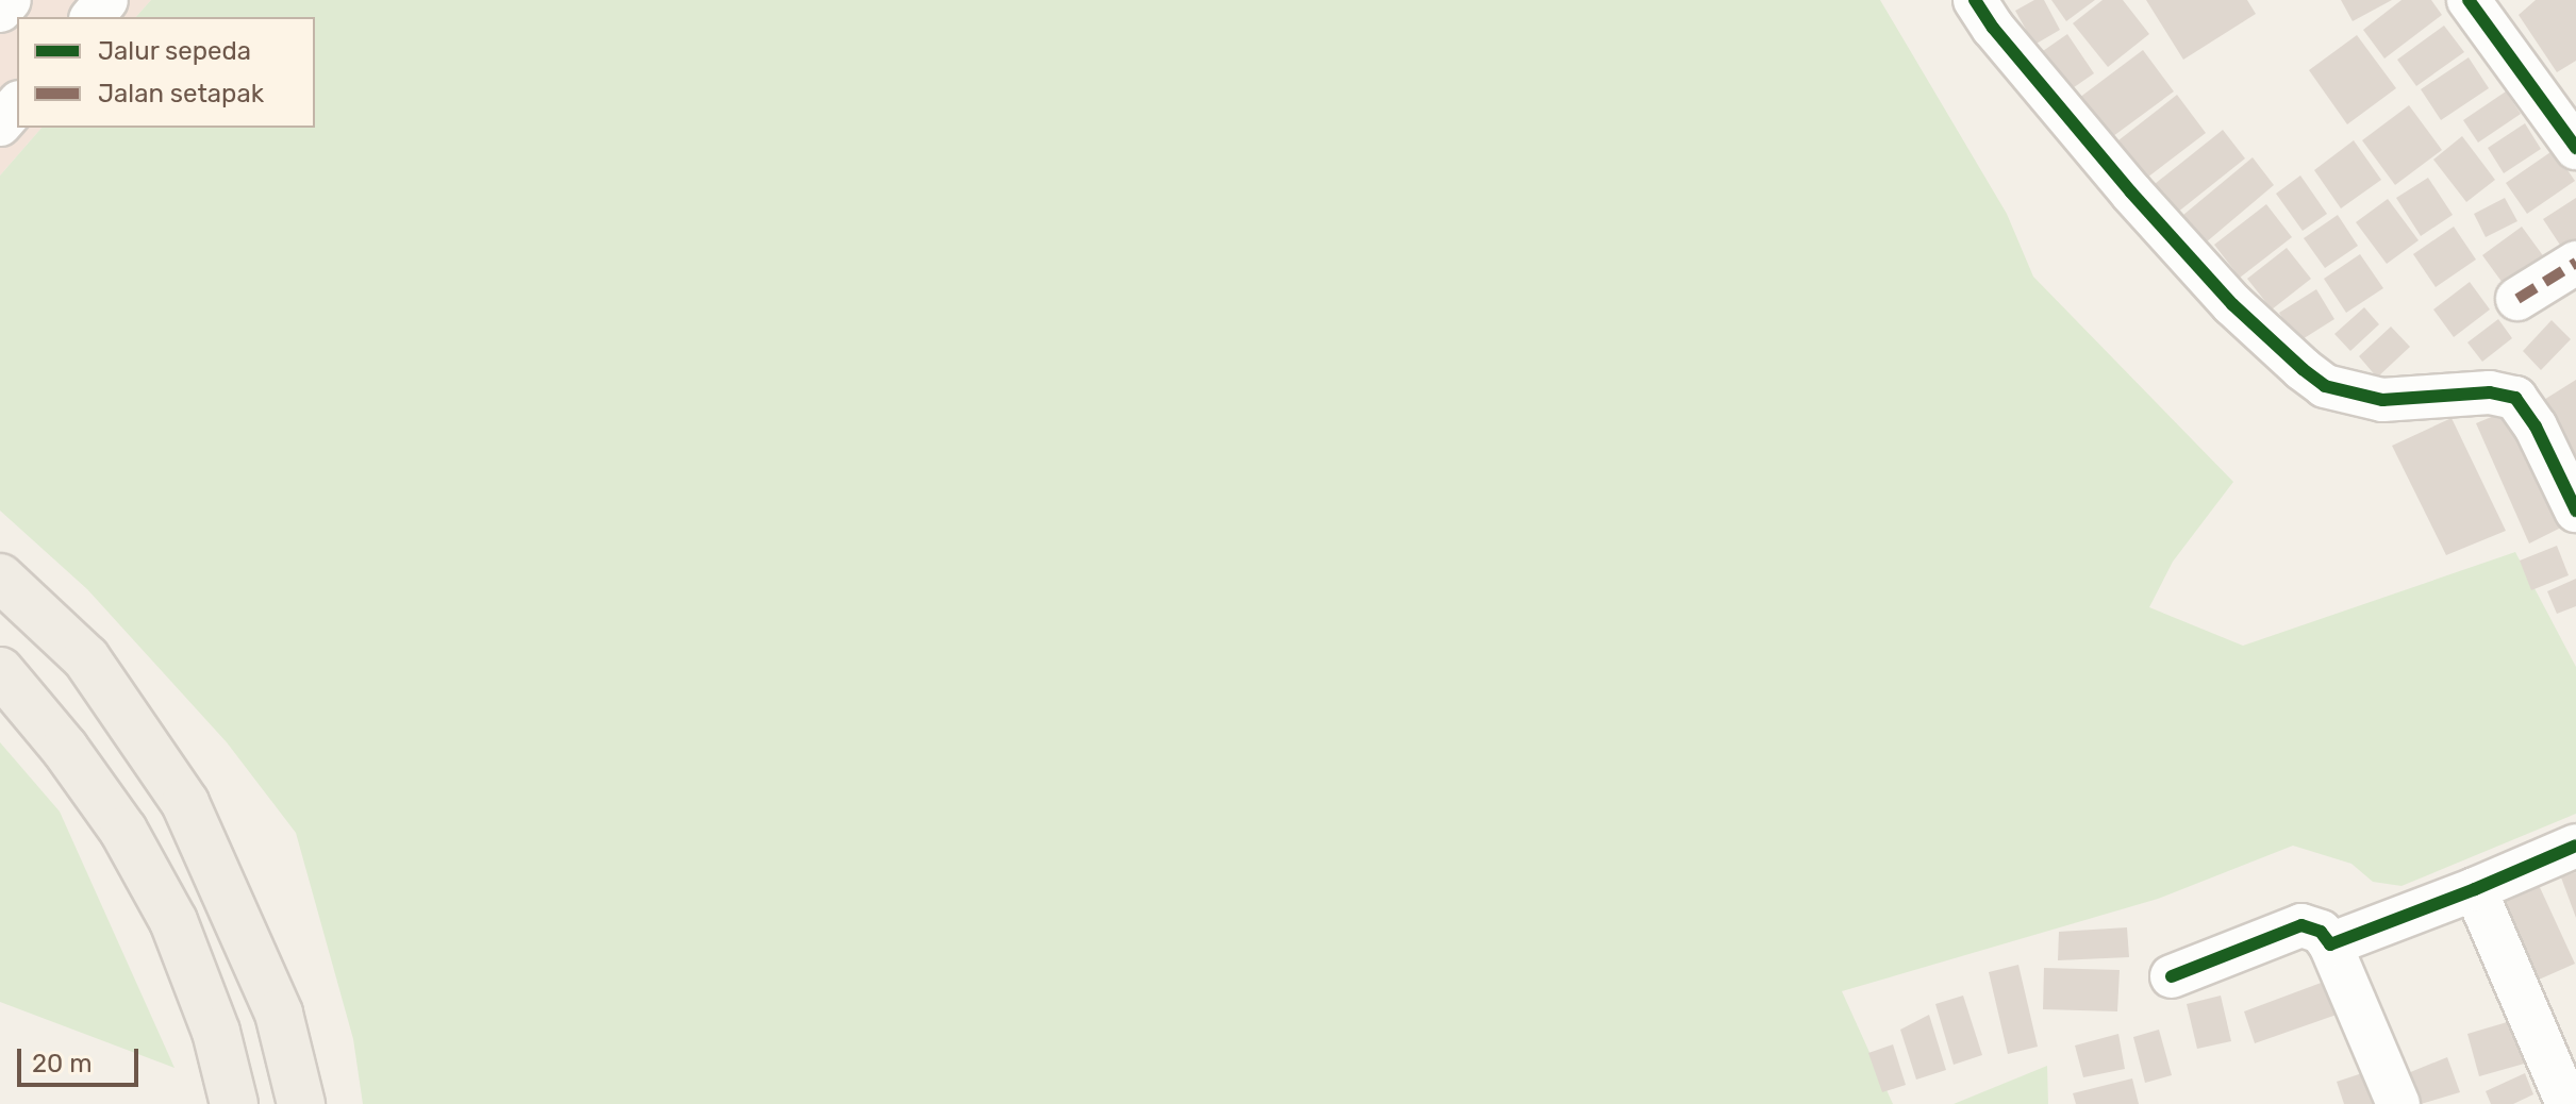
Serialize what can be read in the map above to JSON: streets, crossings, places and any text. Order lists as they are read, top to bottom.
{
  "legend": ["Jalur sepeda", "Jalan setapak"],
  "scale_bar": "20 m"
}
